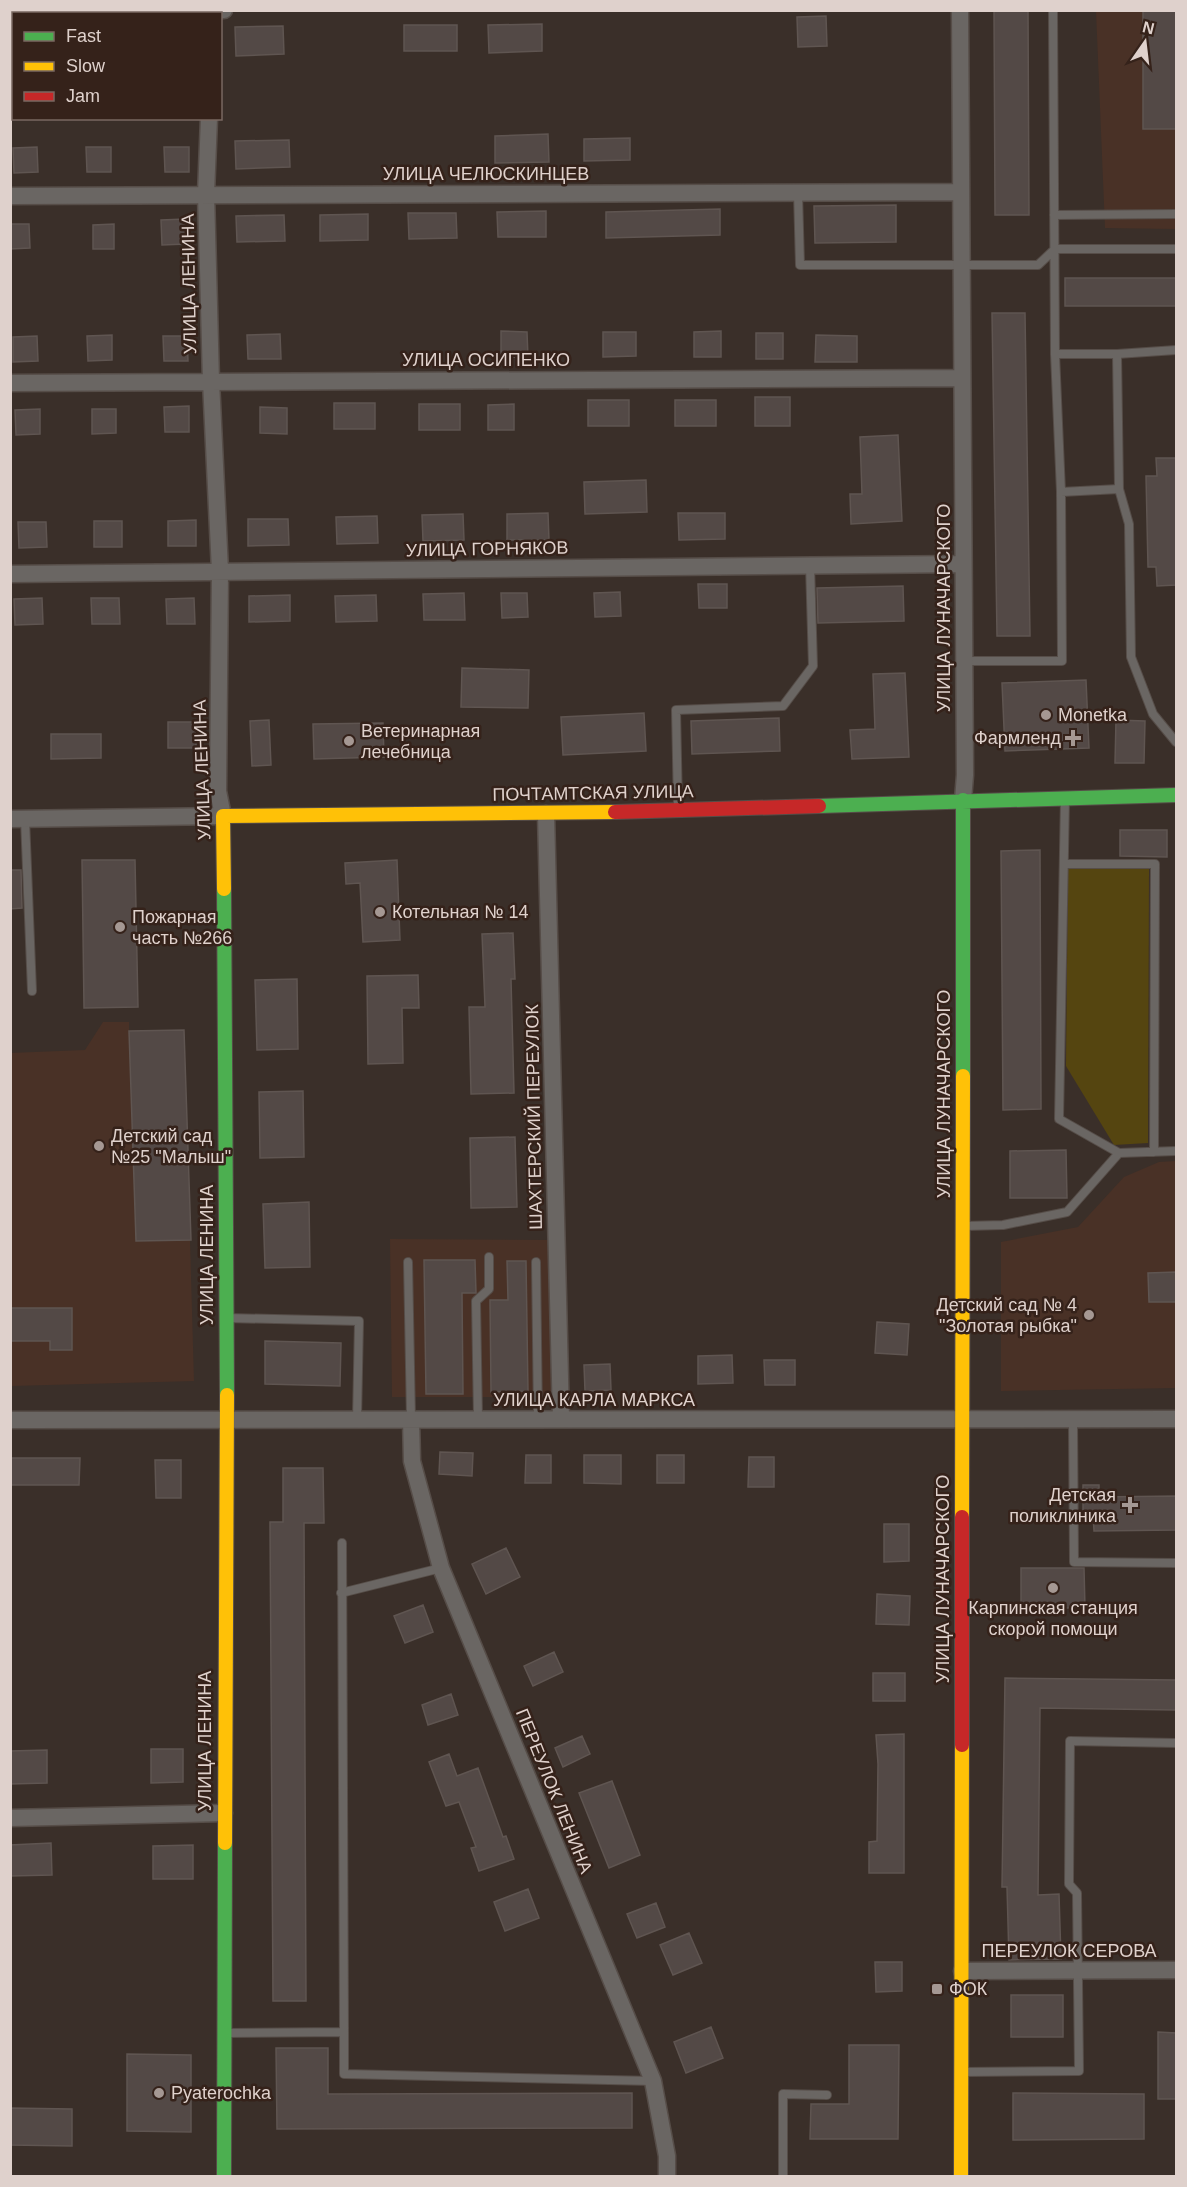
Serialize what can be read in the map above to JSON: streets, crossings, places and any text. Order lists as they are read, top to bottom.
{
  "streets": {
    "street": [
      "УЛИЦА ЧЕЛЮСКИНЦЕВ",
      "УЛИЦА ЛЕНИНА",
      "УЛИЦА ОСИПЕНКО",
      "УЛИЦА ГОРНЯКОВ",
      "УЛИЦА ЛУНАЧАРСКОГО",
      "ПОЧТАМТСКАЯ УЛИЦА",
      "ШАХТЕРСКИЙ ПЕРЕУЛОК",
      "УЛИЦА КАРЛА МАРКСА",
      "ПЕРЕУЛОК ЛЕНИНА",
      "ПЕРЕУЛОК СЕРОВА"
    ]
  },
  "crossings": [
    ["УЛИЦА ЧЕЛЮСКИНЦЕВ", "УЛИЦА ЛЕНИНА"],
    ["УЛИЦА ЧЕЛЮСКИНЦЕВ", "УЛИЦА ЛУНАЧАРСКОГО"],
    ["УЛИЦА ЛЕНИНА", "УЛИЦА ОСИПЕНКО"],
    ["УЛИЦА ЛЕНИНА", "УЛИЦА ГОРНЯКОВ"],
    ["УЛИЦА ЛЕНИНА", "ПОЧТАМТСКАЯ УЛИЦА"],
    ["УЛИЦА ЛЕНИНА", "УЛИЦА КАРЛА МАРКСА"],
    ["УЛИЦА ОСИПЕНКО", "УЛИЦА ЛУНАЧАРСКОГО"],
    ["УЛИЦА ГОРНЯКОВ", "УЛИЦА ЛУНАЧАРСКОГО"],
    ["УЛИЦА ЛУНАЧАРСКОГО", "ПОЧТАМТСКАЯ УЛИЦА"],
    ["УЛИЦА ЛУНАЧАРСКОГО", "УЛИЦА КАРЛА МАРКСА"],
    ["УЛИЦА ЛУНАЧАРСКОГО", "ПЕРЕУЛОК СЕРОВА"],
    ["ПОЧТАМТСКАЯ УЛИЦА", "ШАХТЕРСКИЙ ПЕРЕУЛОК"],
    ["ШАХТЕРСКИЙ ПЕРЕУЛОК", "УЛИЦА КАРЛА МАРКСА"],
    ["УЛИЦА КАРЛА МАРКСА", "ПЕРЕУЛОК ЛЕНИНА"]
  ],
  "places": {
    "other": [
      "Monetka",
      "Ветеринарная лечебница",
      "Котельная № 14",
      "Пожарная часть №266",
      "Детский сад №25 \"Малыш\"",
      "Детский сад № 4 \"Золотая рыбка\"",
      "Карпинская станция скорой помощи",
      "Pyaterochka"
    ],
    "health": ["Фармленд", "Детская поликлиника"],
    "transit": ["ФОК"]
  },
  "legend": ["Fast", "Slow", "Jam"],
  "north": "top"
}
